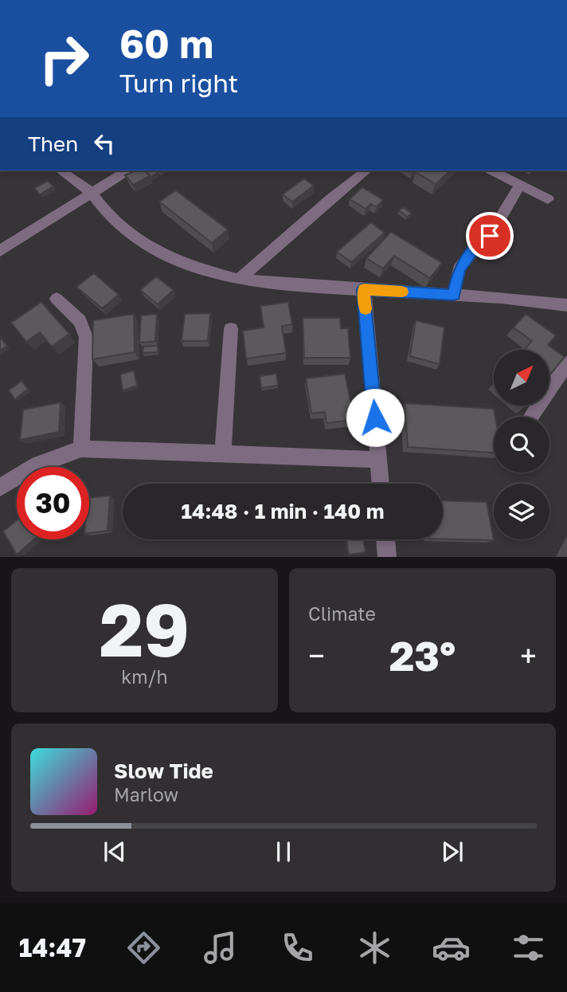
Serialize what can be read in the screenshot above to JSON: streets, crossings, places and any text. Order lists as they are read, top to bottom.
{
  "north": "top right",
  "page": {
    "turn": ["60 m", "Turn right"],
    "then": "Then",
    "limit": "30",
    "trip": "14:48 · 1 min · 140 m",
    "tile": [
      ["29", "km/h"],
      "Climate"
    ],
    "heat": ["−", "23°", "+"],
    "song": ["Slow Tide", "Marlow"],
    "tabs": "14:47"
  }
}
